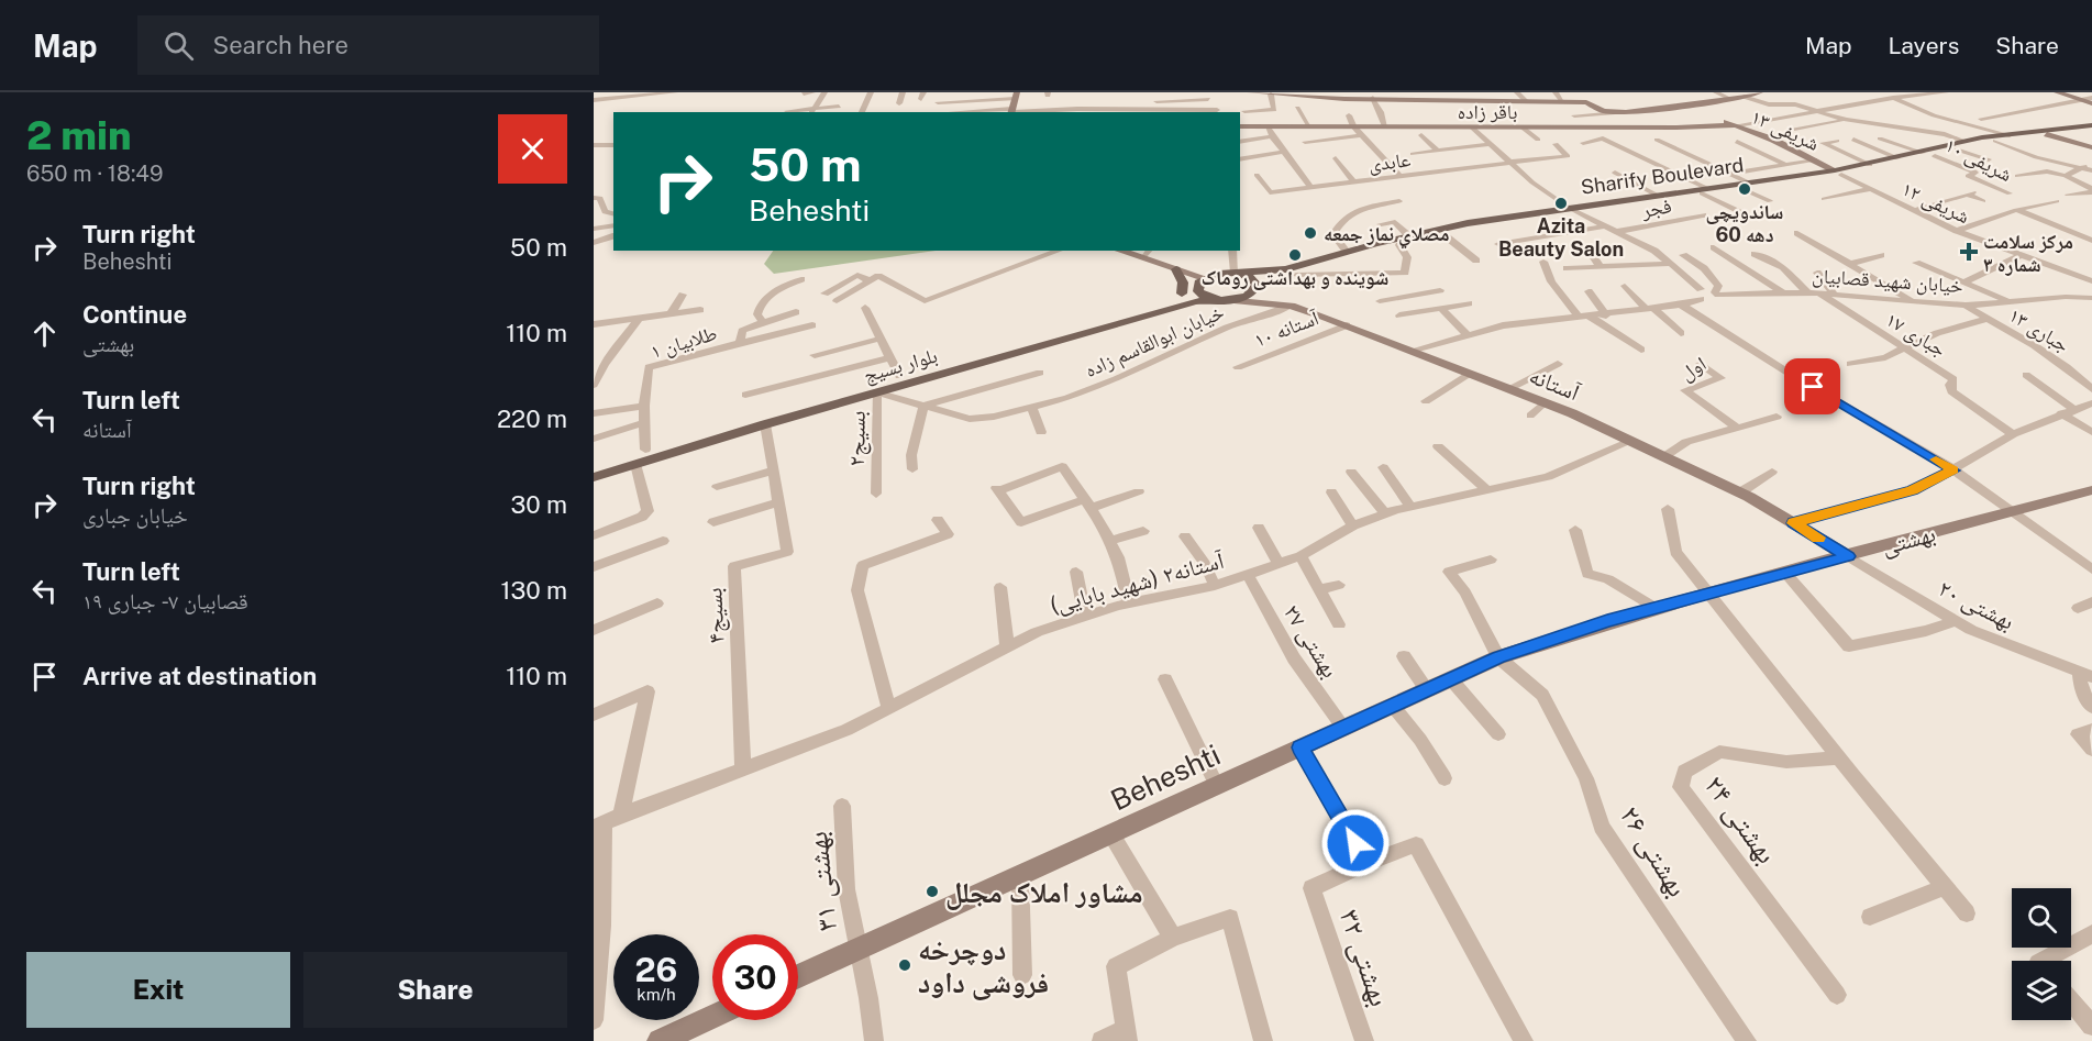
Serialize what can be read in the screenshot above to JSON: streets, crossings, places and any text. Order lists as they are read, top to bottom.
{
  "streets": {
    "main road": ["Sharify Boulevard", "بلوار بسیج"],
    "street": [
      "باقر زاده",
      "شریفی ۱۳",
      "شریفی ۱۰",
      "عابدی",
      "شریفی ۱۲",
      "فجر",
      "خیابان شهید قصابیان",
      "آستانه ۱۰",
      "جباری ۱۳",
      "جباری ۱۷",
      "خیابان ابوالقاسم زاده",
      "طلابیان ۱",
      "اول",
      "آستانه",
      "بسیج۲",
      "بهشتی",
      "آستانه۲ (شهید بابایی)",
      "بهشتی ۲۰",
      "بسیج۴",
      "بهشتی ۲۷",
      "Beheshti",
      "بهشتی ۲۴",
      "بهشتی ۲۶",
      "بهشتی ۳۱",
      "بهشتی ۳۲"
    ]
  },
  "crossings": [
    ["باقر زاده", "شریفی ۱۳"],
    ["شریفی ۱۳", "Sharify Boulevard"],
    ["شریفی ۱۳", "شریفی ۱۲"],
    ["شریفی ۱۰", "Sharify Boulevard"],
    ["Sharify Boulevard", "شریفی ۱۲"],
    ["Sharify Boulevard", "بلوار بسیج"],
    ["خیابان شهید قصابیان", "جباری ۱۳"],
    ["خیابان شهید قصابیان", "جباری ۱۷"],
    ["آستانه ۱۰", "آستانه"],
    ["خیابان ابوالقاسم زاده", "آستانه"],
    ["خیابان ابوالقاسم زاده", "بسیج۲"],
    ["بلوار بسیج", "آستانه"],
    ["بلوار بسیج", "بسیج۲"],
    ["بلوار بسیج", "بسیج۴"],
    ["آستانه", "بهشتی"],
    ["آستانه", "آستانه۲ (شهید بابایی)"],
    ["آستانه", "بهشتی ۲۰"],
    ["بهشتی", "بهشتی ۲۰"],
    ["بهشتی", "Beheshti"],
    ["بهشتی", "بهشتی ۲۶"],
    ["آستانه۲ (شهید بابایی)", "بسیج۴"],
    ["آستانه۲ (شهید بابایی)", "بهشتی ۲۷"],
    ["بهشتی ۲۷", "Beheshti"],
    ["Beheshti", "بهشتی ۲۶"],
    ["Beheshti", "بهشتی ۳۱"]
  ],
  "places": {
    "other": [
      "ساندویچی دهه 60",
      "Azita Beauty Salon",
      "مصلاي نماز جمعه",
      "شوینده و بهداشتی روماک",
      "مشاور املاک مجلل",
      "دوچرخه فروشی داود"
    ],
    "health": ["مرکز سلامت شماره ۳"]
  },
  "page": {
    "header": "Map",
    "search": "Search here",
    "nav": ["Map", "Layers", "Share"],
    "heading": ["2 min", "650 m · 18:49"],
    "turn": ["50 m", "Beheshti"],
    "list": [
      {
        "name": "Turn right",
        "note": "Beheshti",
        "value": "50 m"
      },
      {
        "name": "Continue",
        "note": "بهشتی",
        "value": "110 m"
      },
      {
        "name": "Turn left",
        "note": "آستانه",
        "value": "220 m"
      },
      {
        "name": "Turn right",
        "note": "خیابان جباری",
        "value": "30 m"
      },
      {
        "name": "Turn left",
        "note": "قصابيان ۷ - جباری ۱۹",
        "value": "130 m"
      },
      {
        "name": "Arrive at destination",
        "value": "110 m"
      }
    ],
    "speed": "26 km/h",
    "limit": "30",
    "buttons": ["Exit", "Share"]
  }
}
